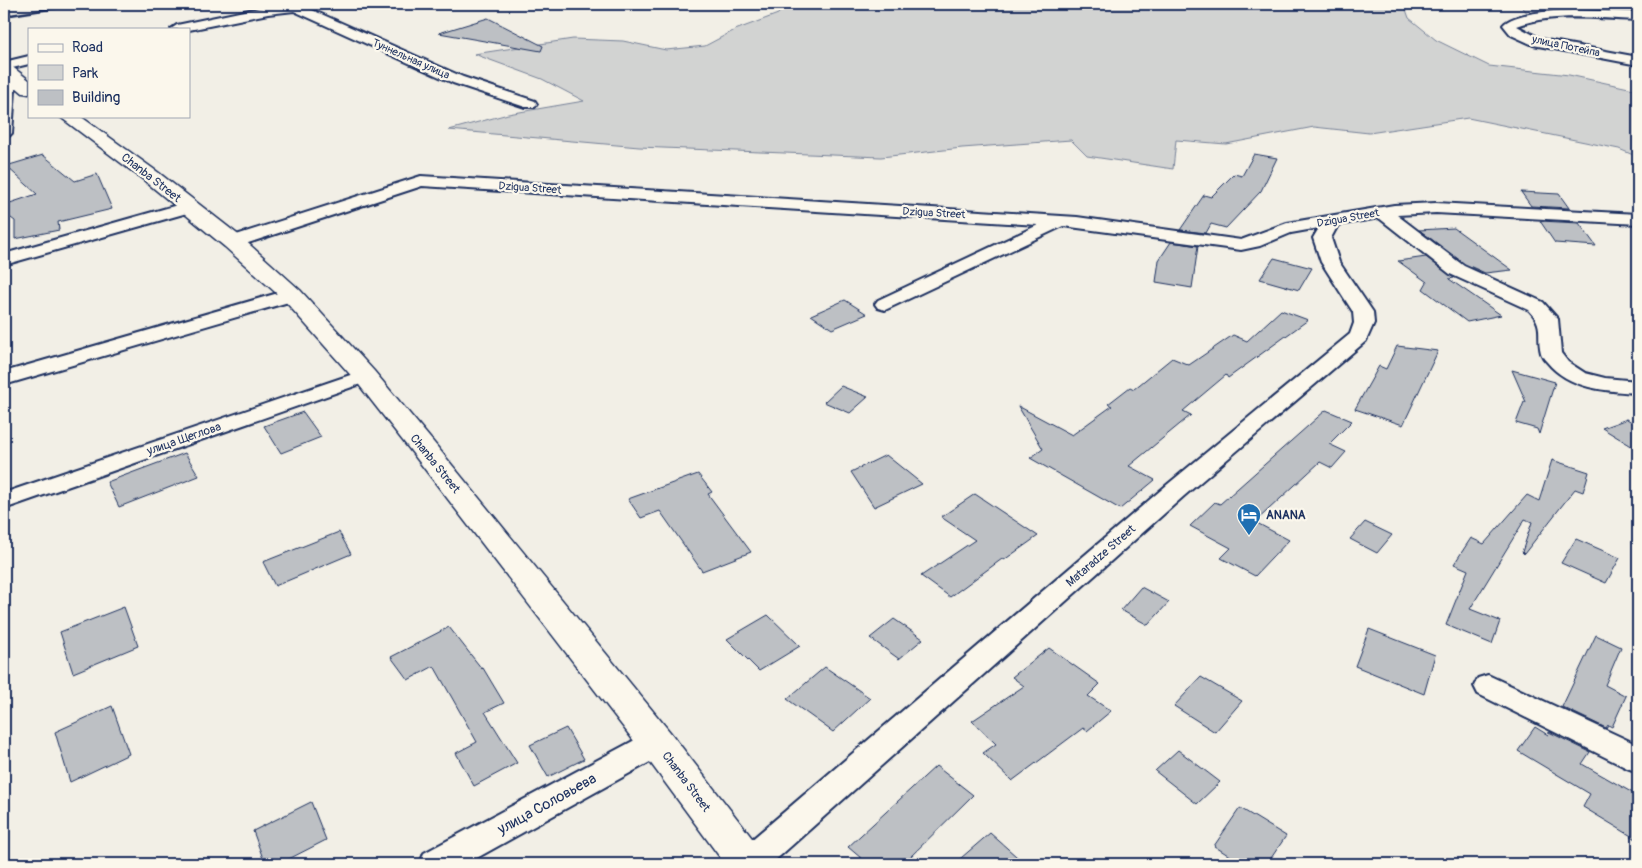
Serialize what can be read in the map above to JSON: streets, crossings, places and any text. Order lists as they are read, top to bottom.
{
  "streets": {
    "street": [
      "улица Потейпа",
      "Туннельная улица",
      "Chanba Street",
      "Dzigua Street",
      "улица Щеглова",
      "Mataradze Street",
      "улица Соловьева"
    ]
  },
  "crossings": [
    ["Chanba Street", "Dzigua Street"],
    ["Chanba Street", "улица Щеглова"],
    ["Chanba Street", "Mataradze Street"],
    ["Chanba Street", "улица Соловьева"],
    ["Dzigua Street", "Mataradze Street"]
  ],
  "places": {
    "hotel": ["ANANA"]
  },
  "legend": ["Road", "Park", "Building"]
}
